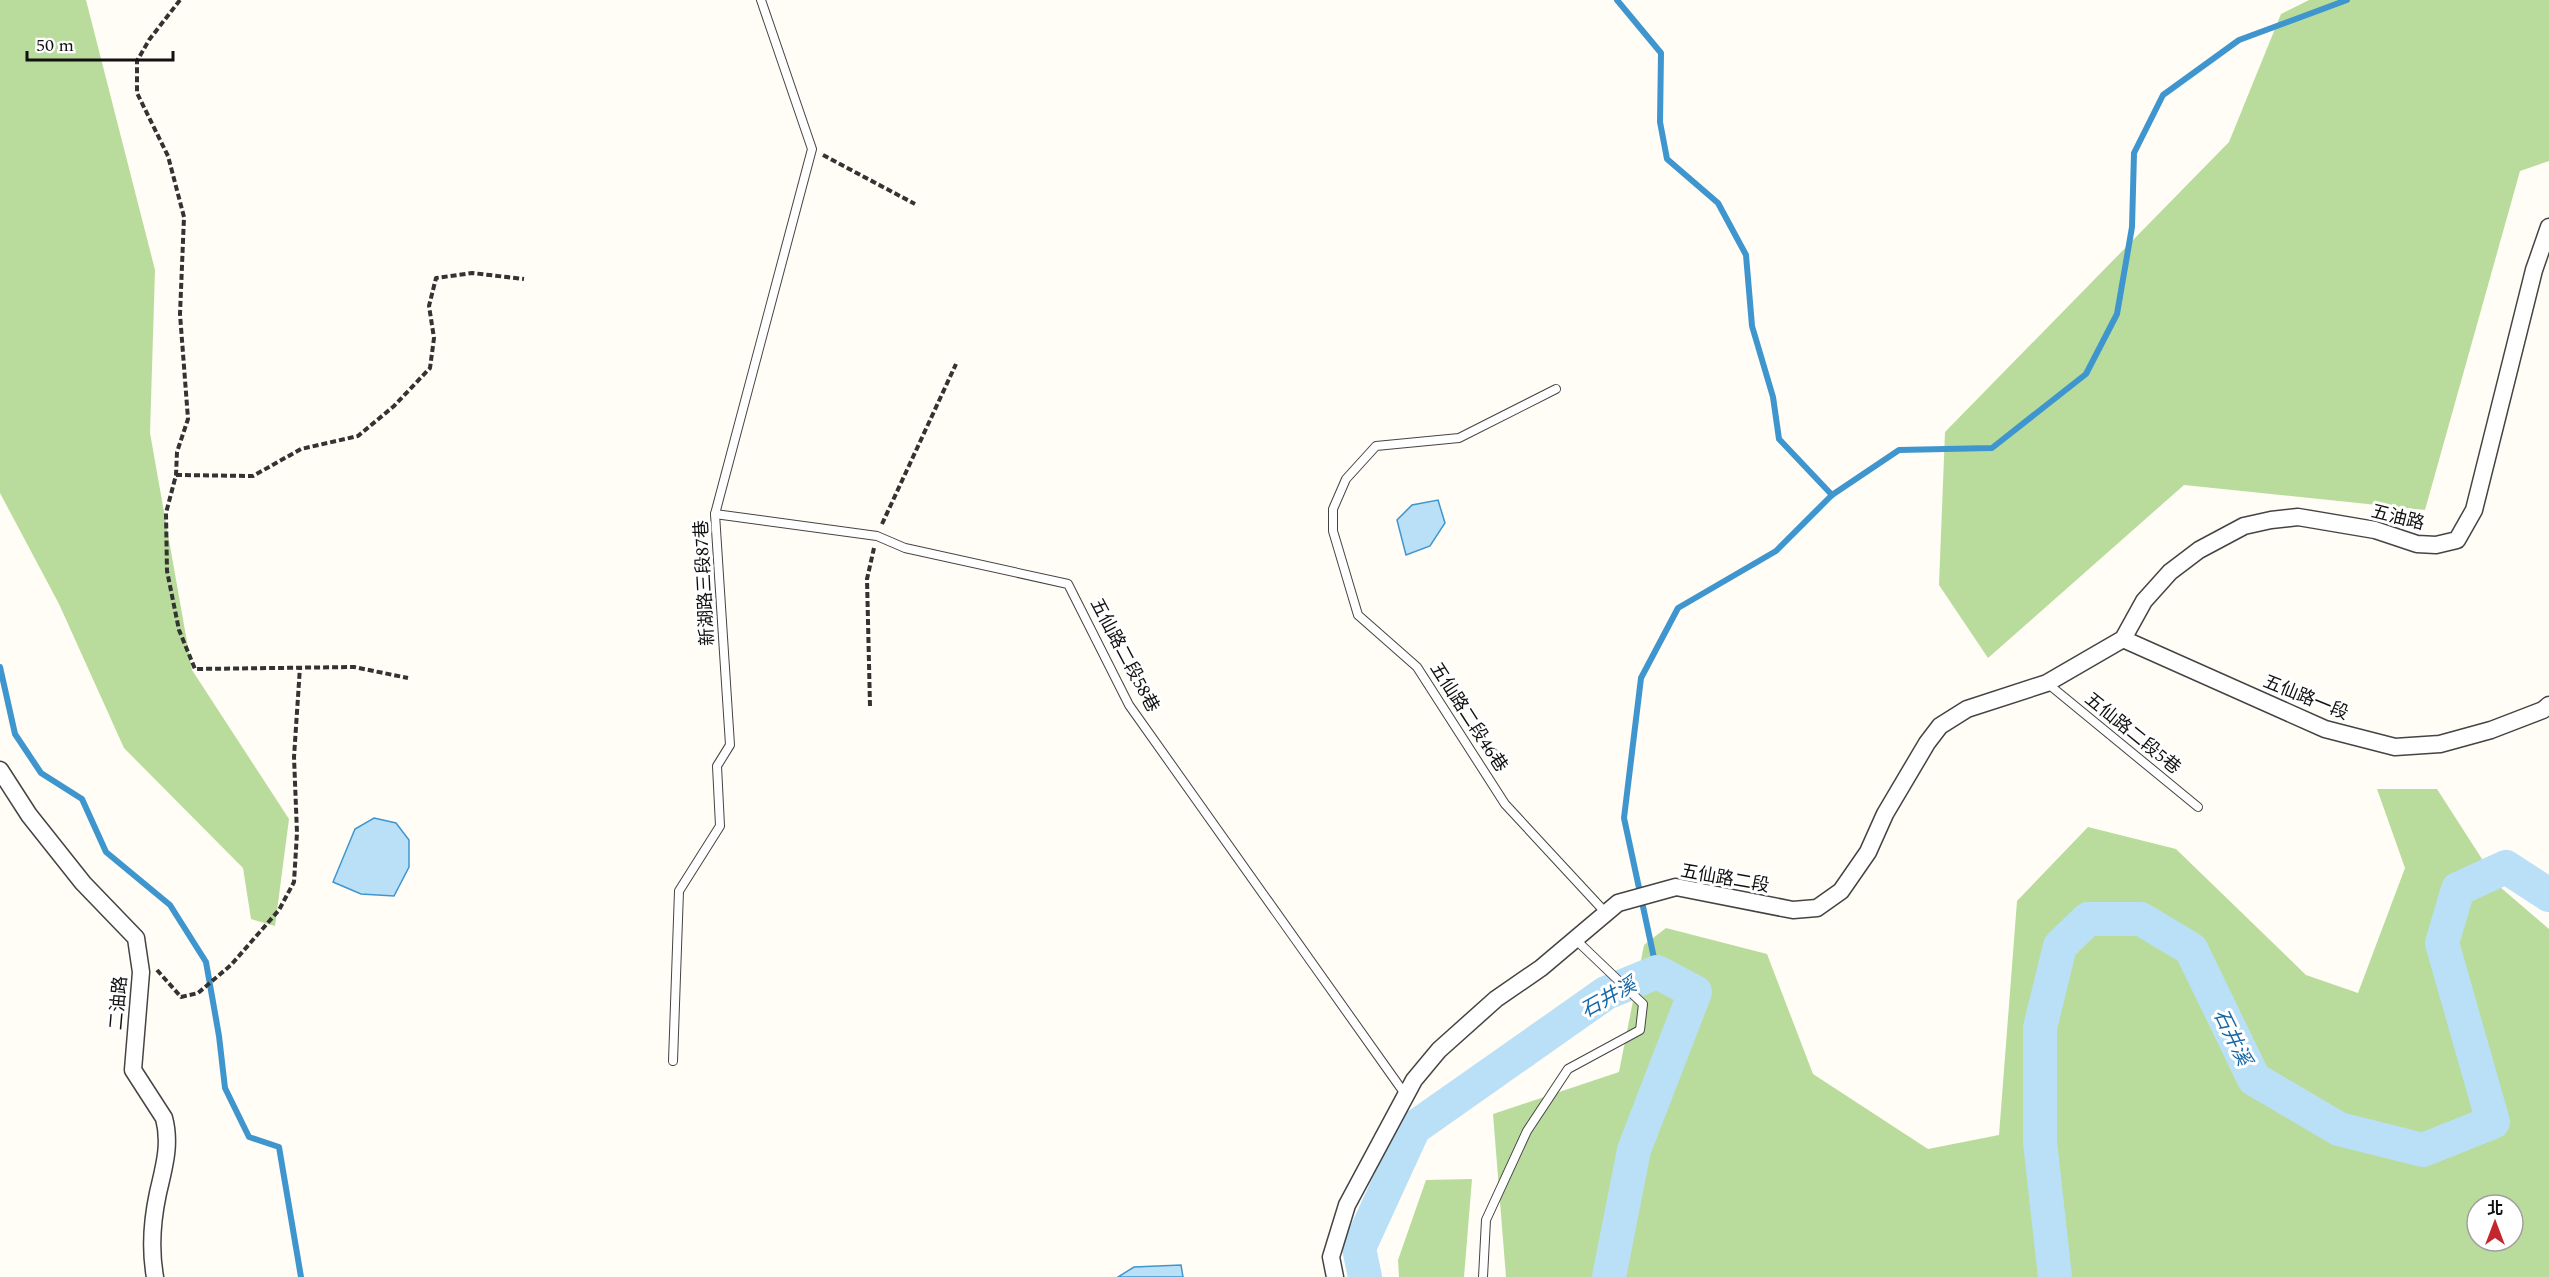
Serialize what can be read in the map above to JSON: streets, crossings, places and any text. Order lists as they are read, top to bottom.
{
  "streets": {
    "street": [
      "五油路",
      "五仙路一段",
      "五仙路二段",
      "二油路"
    ],
    "lane": [
      "新湖路三段87巷",
      "五仙路二段58巷",
      "五仙路二段46巷",
      "五仙路二段5巷"
    ]
  },
  "crossings": [
    ["五油路", "五仙路一段"],
    ["五油路", "五仙路二段"],
    ["新湖路三段87巷", "五仙路二段58巷"],
    ["五仙路二段58巷", "五仙路二段"],
    ["五仙路一段", "五仙路二段"],
    ["五仙路二段46巷", "五仙路二段"],
    ["五仙路二段5巷", "五仙路二段"]
  ],
  "water": ["石井溪"],
  "scale_bar": "50 m",
  "north": "top"
}
